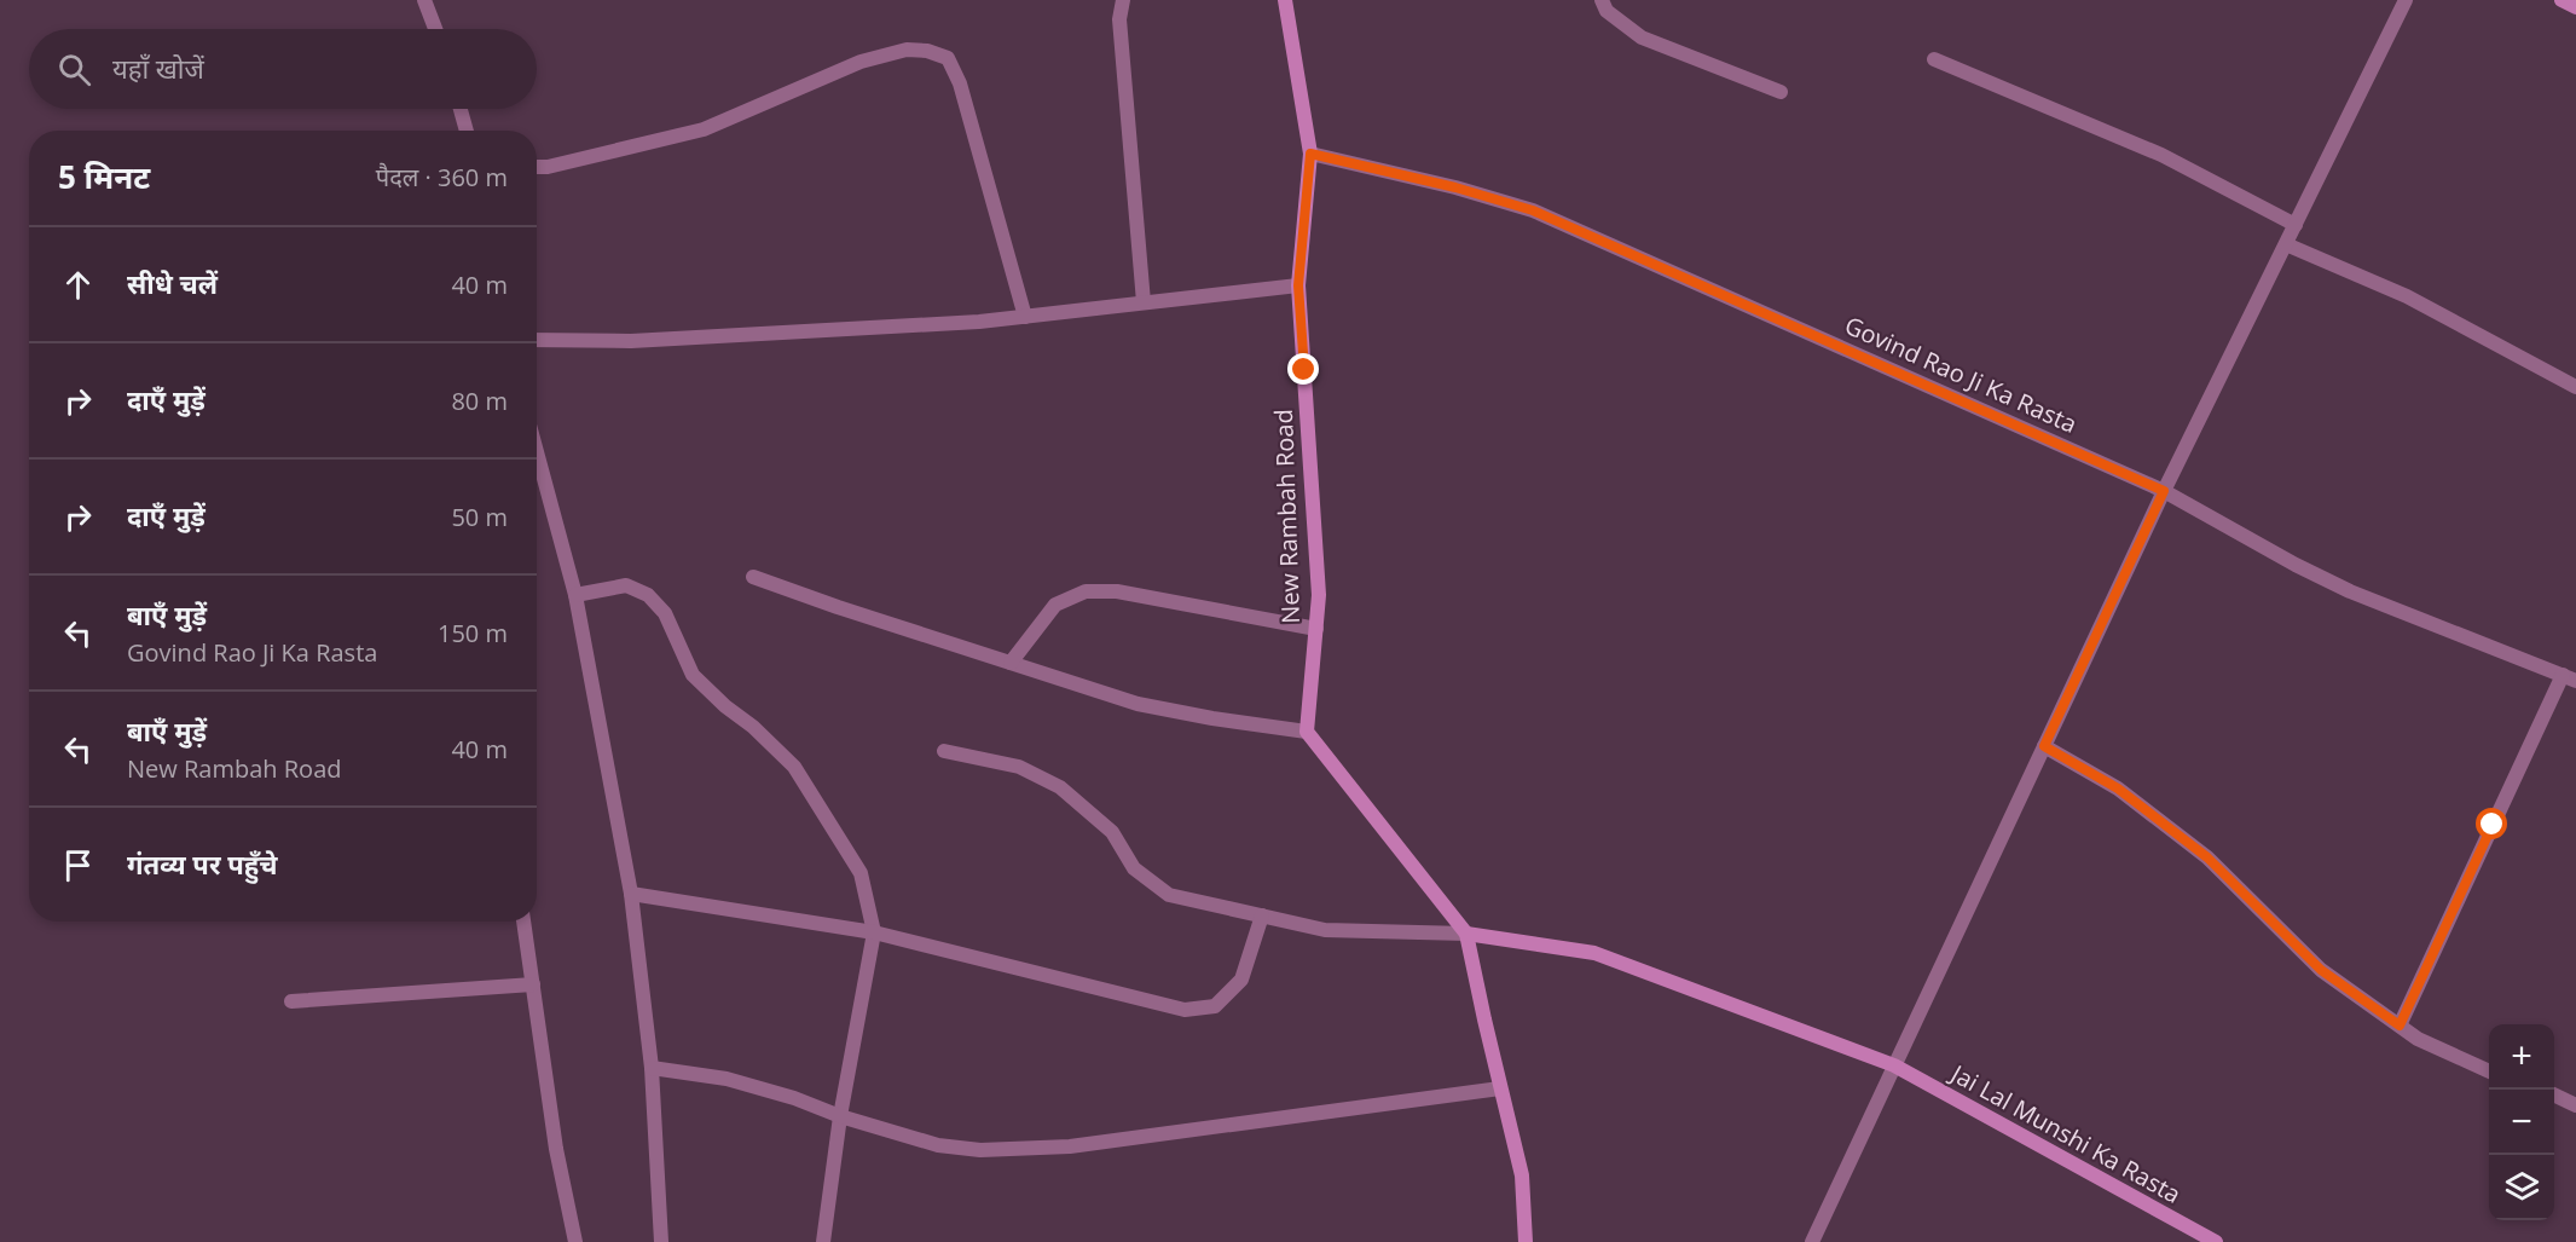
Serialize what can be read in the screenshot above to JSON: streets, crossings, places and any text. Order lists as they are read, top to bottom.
{
  "streets": {
    "street": ["Govind Rao Ji Ka Rasta", "New Rambah Road", "Jai Lal Munshi Ka Rasta"]
  },
  "crossings": [
    ["Govind Rao Ji Ka Rasta", "New Rambah Road"]
  ],
  "page": {
    "search": "यहाँ खोजें",
    "heading": ["5 मिनट", "पैदल · 360 m"],
    "list": [
      ["सीधे चलें", "40 m"],
      ["दाएँ मुड़ें", "80 m"],
      ["दाएँ मुड़ें", "50 m"],
      ["बाएँ मुड़ें", "Govind Rao Ji Ka Rasta", "150 m"],
      ["बाएँ मुड़ें", "New Rambah Road", "40 m"],
      "गंतव्य पर पहुँचे"
    ],
    "map_buttons": ["+", "−"]
  }
}
